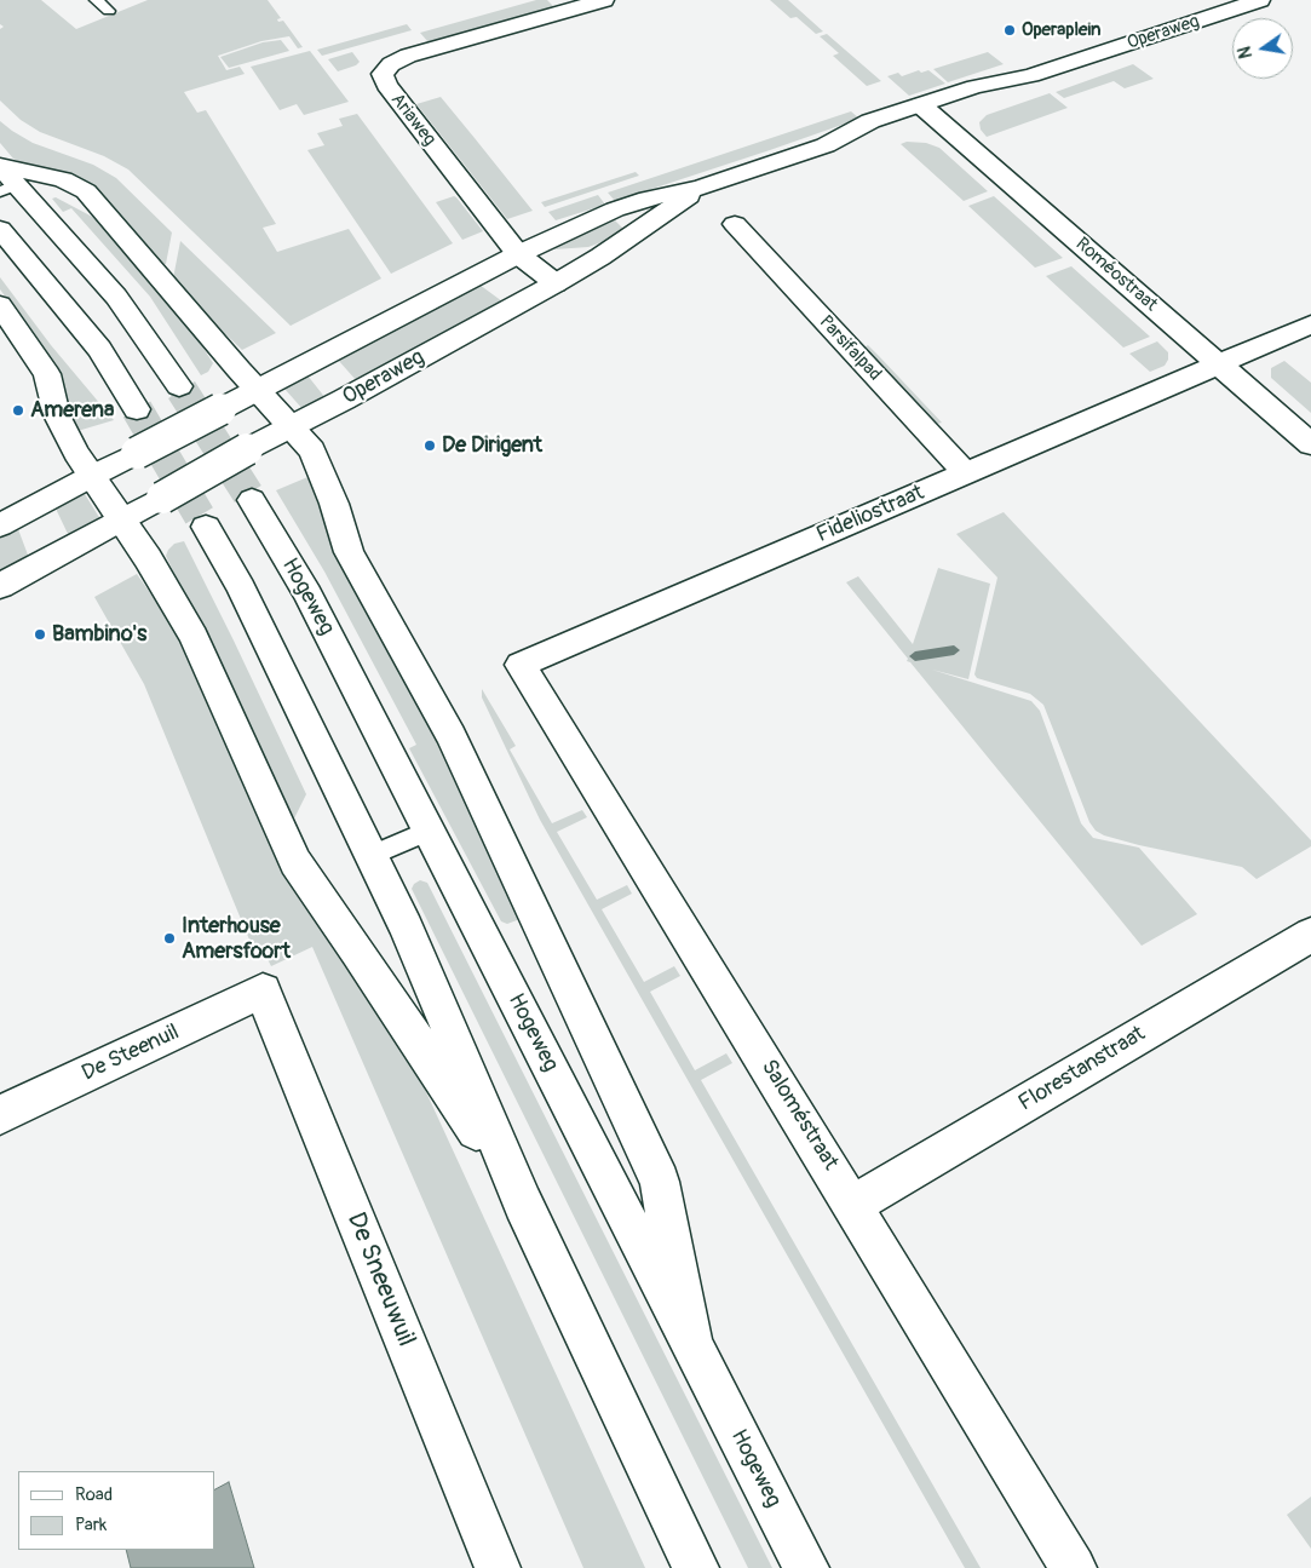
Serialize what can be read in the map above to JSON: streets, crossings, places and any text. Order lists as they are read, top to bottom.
{
  "streets": {
    "street": [
      "Operaweg",
      "Ariaweg",
      "Roméostraat",
      "Parsifalpad",
      "Fideliostraat",
      "Hogeweg",
      "De Steenuil",
      "Florestanstraat",
      "Saloméstraat",
      "De Sneeuwuil"
    ]
  },
  "crossings": [
    ["Operaweg", "Ariaweg"],
    ["Operaweg", "Roméostraat"],
    ["Roméostraat", "Fideliostraat"],
    ["Parsifalpad", "Fideliostraat"],
    ["Fideliostraat", "Saloméstraat"],
    ["De Steenuil", "De Sneeuwuil"],
    ["Florestanstraat", "Saloméstraat"]
  ],
  "places": [
    "Operaplein",
    "Amerena",
    "De Dirigent",
    "Bambino's",
    "Interhouse Amersfoort"
  ],
  "legend": ["Road", "Park"],
  "north": "left"
}
